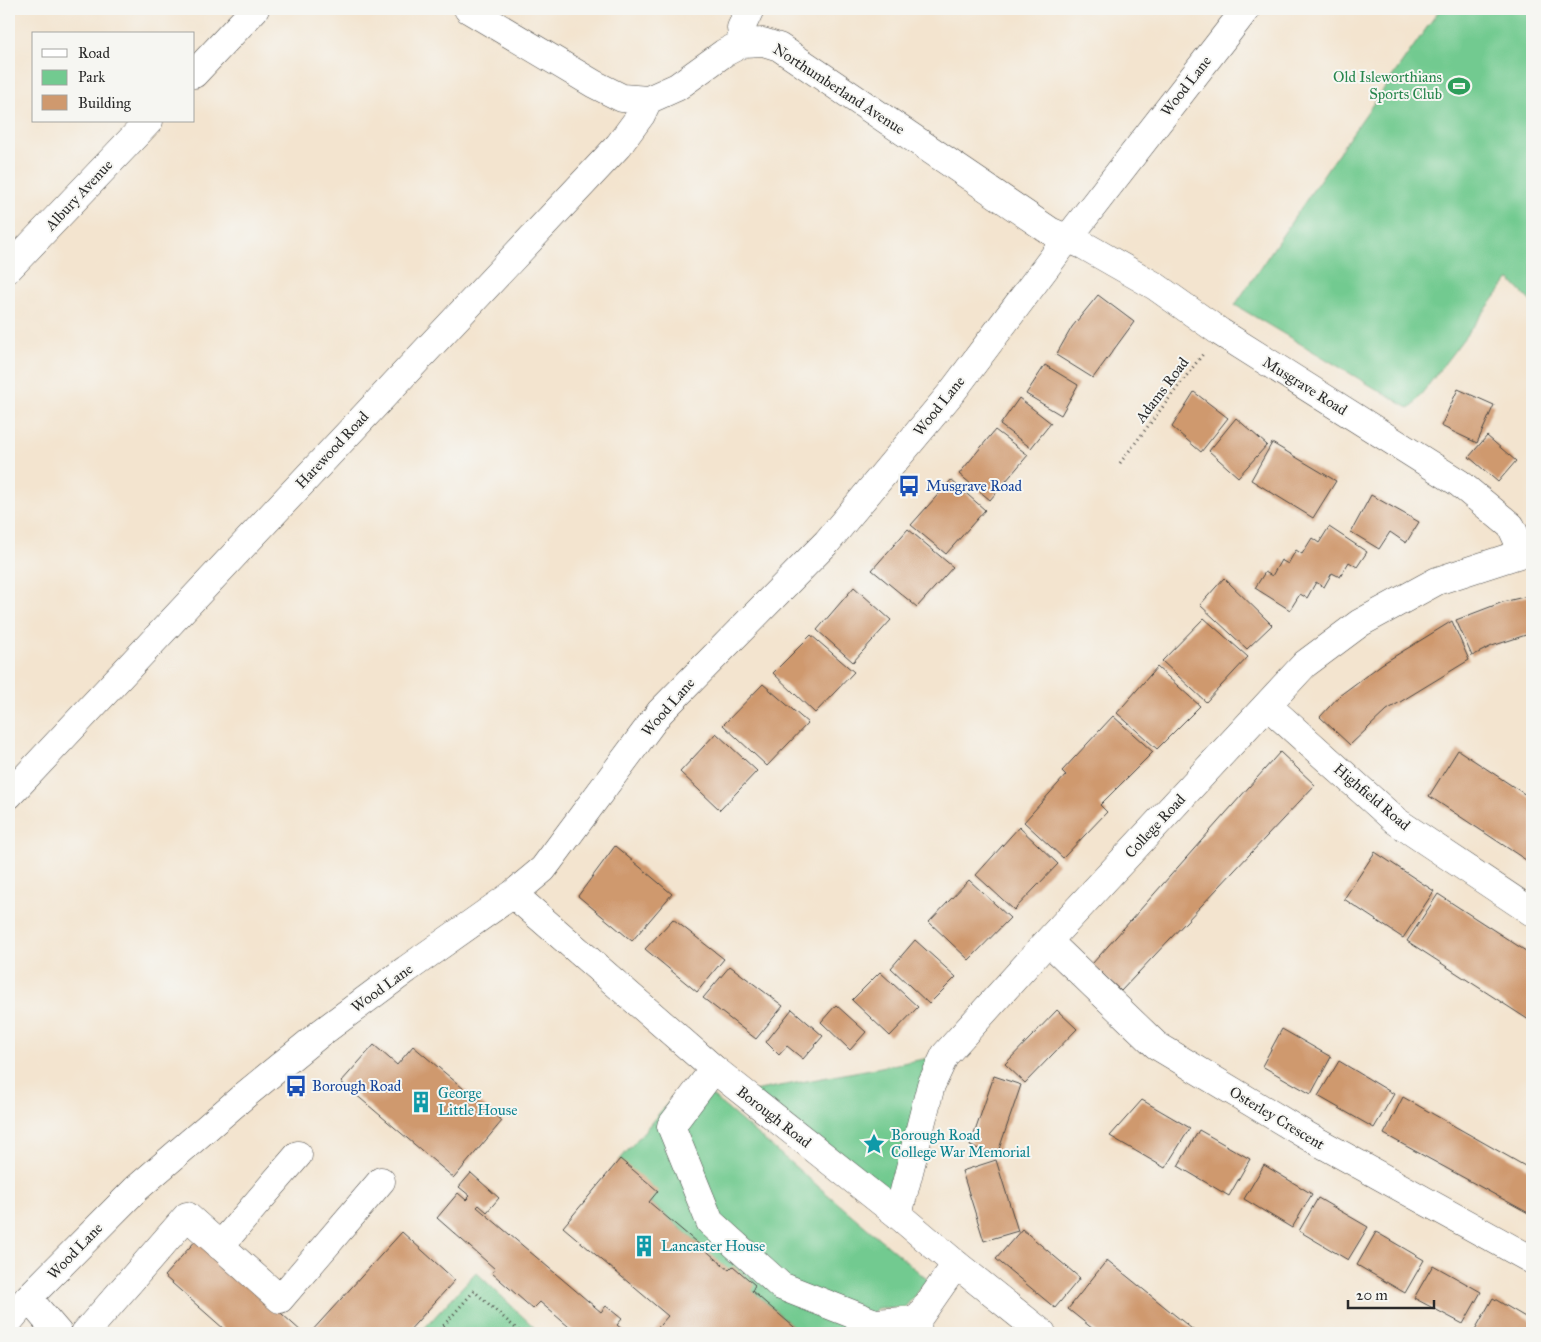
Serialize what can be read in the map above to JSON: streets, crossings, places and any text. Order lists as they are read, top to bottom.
{
  "streets": {
    "street": [
      "Wood Lane",
      "Northumberland Avenue",
      "Albury Avenue",
      "Musgrave Road",
      "Harewood Road",
      "Highfield Road",
      "College Road",
      "Borough Road",
      "Osterley Crescent"
    ],
    "path": ["Adams Road"]
  },
  "crossings": [
    ["Wood Lane", "Northumberland Avenue"],
    ["Wood Lane", "Musgrave Road"],
    ["Wood Lane", "Borough Road"],
    ["Northumberland Avenue", "Musgrave Road"],
    ["Musgrave Road", "Adams Road"],
    ["Musgrave Road", "College Road"],
    ["Highfield Road", "College Road"],
    ["College Road", "Borough Road"],
    ["College Road", "Osterley Crescent"]
  ],
  "places": {
    "sports": ["Old Isleworthians Sports Club"],
    "bus stop": ["Musgrave Road", "Borough Road"],
    "building": ["George Little House", "Lancaster House"],
    "place": ["Borough Road College War Memorial"]
  },
  "legend": ["Road", "Park", "Building"],
  "scale_bar": "20 m"
}
